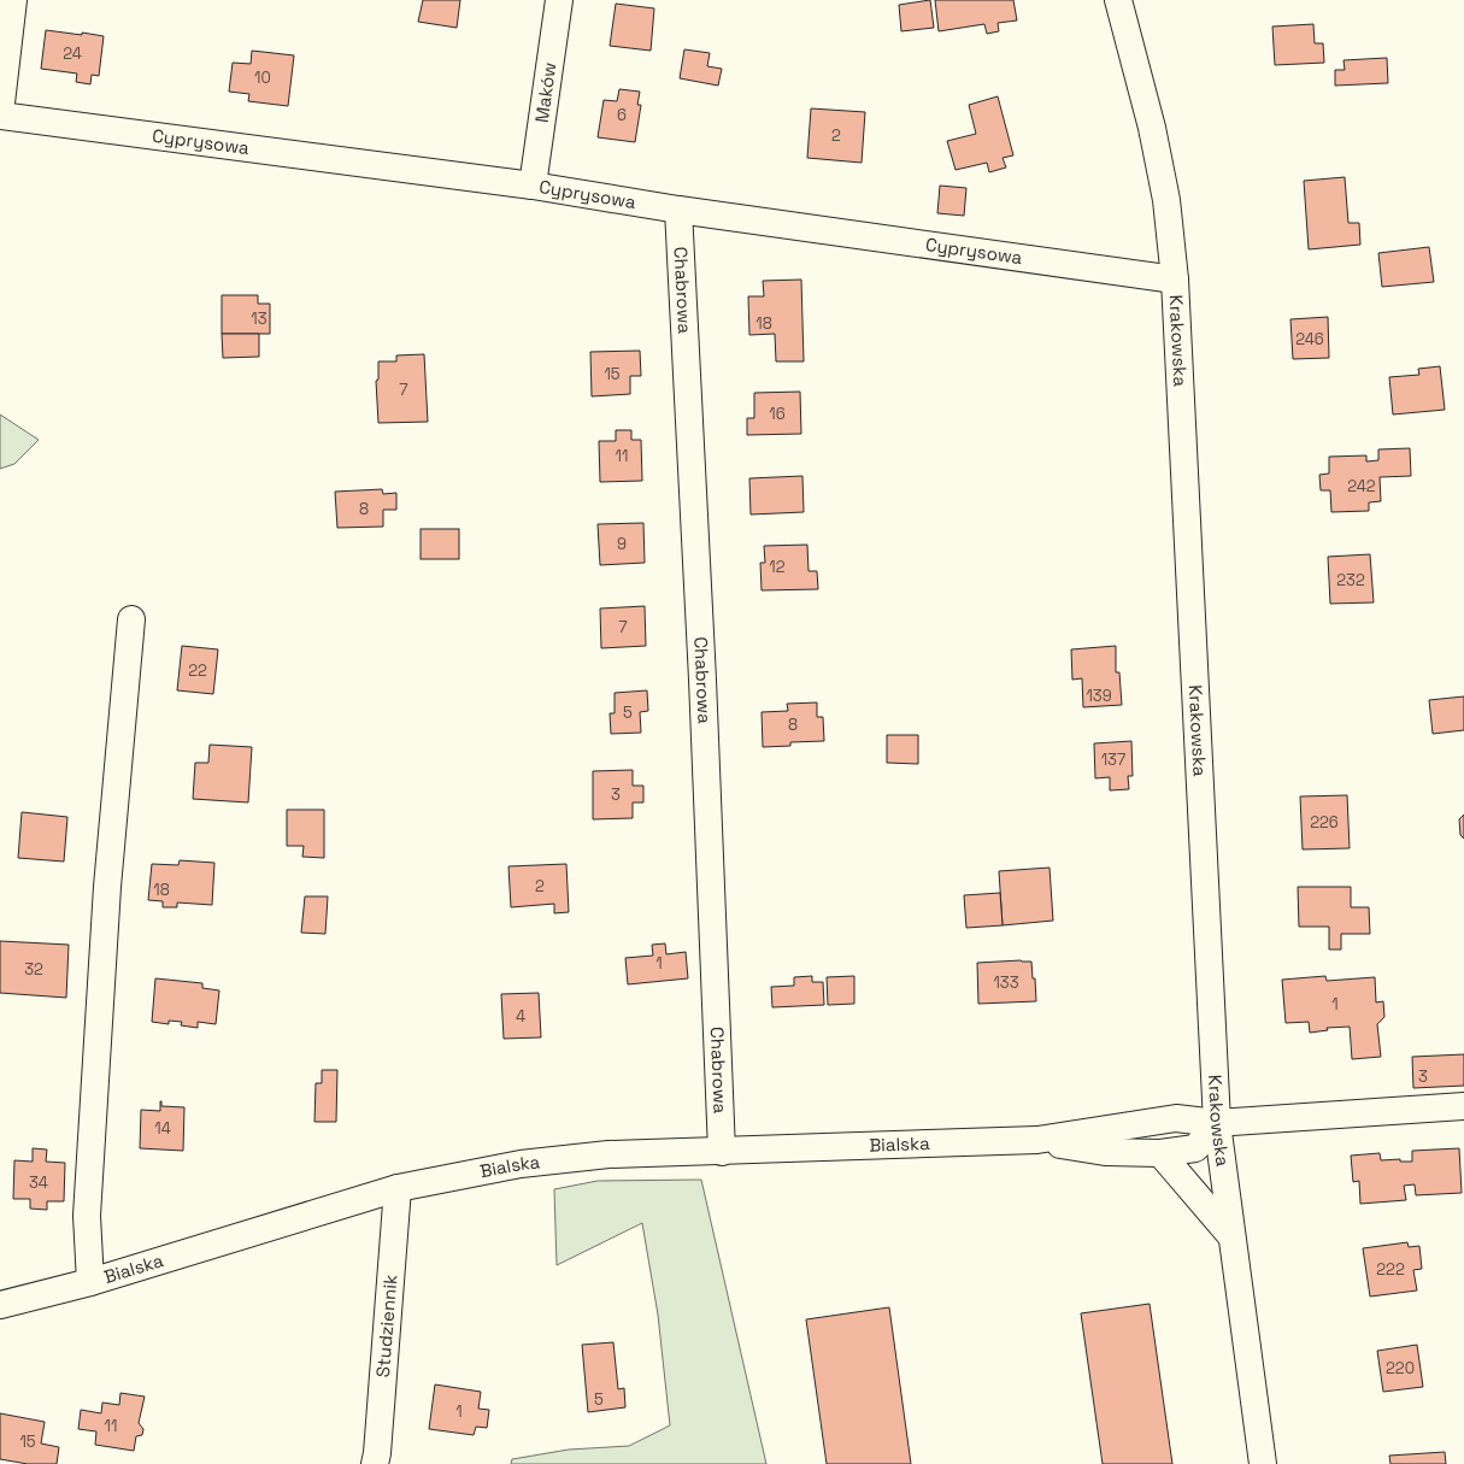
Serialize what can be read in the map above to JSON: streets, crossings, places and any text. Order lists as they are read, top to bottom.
{
  "streets": {
    "street": [
      "Maków",
      "Cyprysowa",
      "Chabrowa",
      "Krakowska",
      "Bialska",
      "Studziennik"
    ]
  },
  "crossings": [
    ["Maków", "Cyprysowa"],
    ["Cyprysowa", "Chabrowa"],
    ["Cyprysowa", "Krakowska"],
    ["Chabrowa", "Bialska"],
    ["Krakowska", "Bialska"],
    ["Bialska", "Studziennik"]
  ],
  "house_numbers": [
    "24",
    "10",
    "6",
    "2",
    "13",
    "18",
    "246",
    "15",
    "7",
    "16",
    "11",
    "242",
    "8",
    "9",
    "12",
    "232",
    "7",
    "22",
    "139",
    "5",
    "8",
    "137",
    "3",
    "226",
    "2",
    "18",
    "1",
    "32",
    "133",
    "1",
    "4",
    "3",
    "14",
    "34",
    "222",
    "220",
    "5",
    "1",
    "11",
    "15"
  ]
}
